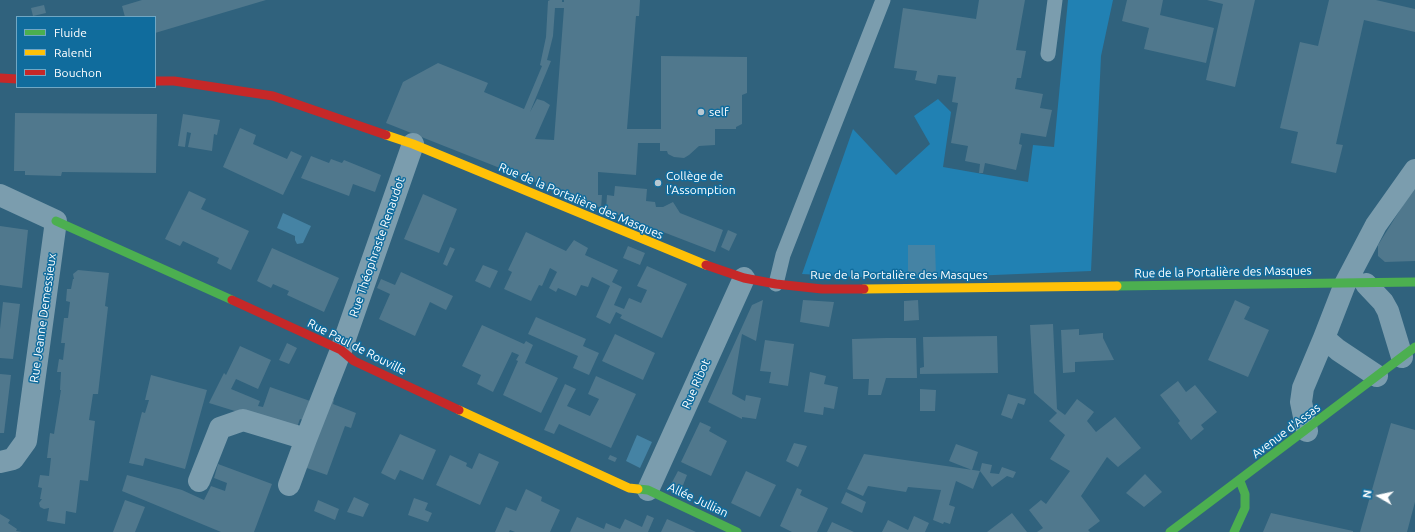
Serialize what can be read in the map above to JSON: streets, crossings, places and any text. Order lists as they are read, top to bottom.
{
  "streets": {
    "street": [
      "Rue de la Portalière des Masques",
      "Rue Théophraste Renaudot",
      "Rue Jeanne Demessieux",
      "Rue Paul de Rouville",
      "Rue Ribot",
      "Avenue d'Assas",
      "Allée Jullian"
    ]
  },
  "crossings": [
    ["Rue de la Portalière des Masques", "Rue Théophraste Renaudot"],
    ["Rue de la Portalière des Masques", "Rue Ribot"],
    ["Rue Théophraste Renaudot", "Rue Paul de Rouville"],
    ["Rue Jeanne Demessieux", "Rue Paul de Rouville"],
    ["Rue Paul de Rouville", "Rue Ribot"],
    ["Rue Paul de Rouville", "Allée Jullian"],
    ["Rue Ribot", "Allée Jullian"]
  ],
  "places": ["self", "Collège de l'Assomption"],
  "legend": ["Fluide", "Ralenti", "Bouchon"],
  "north": "left"
}
